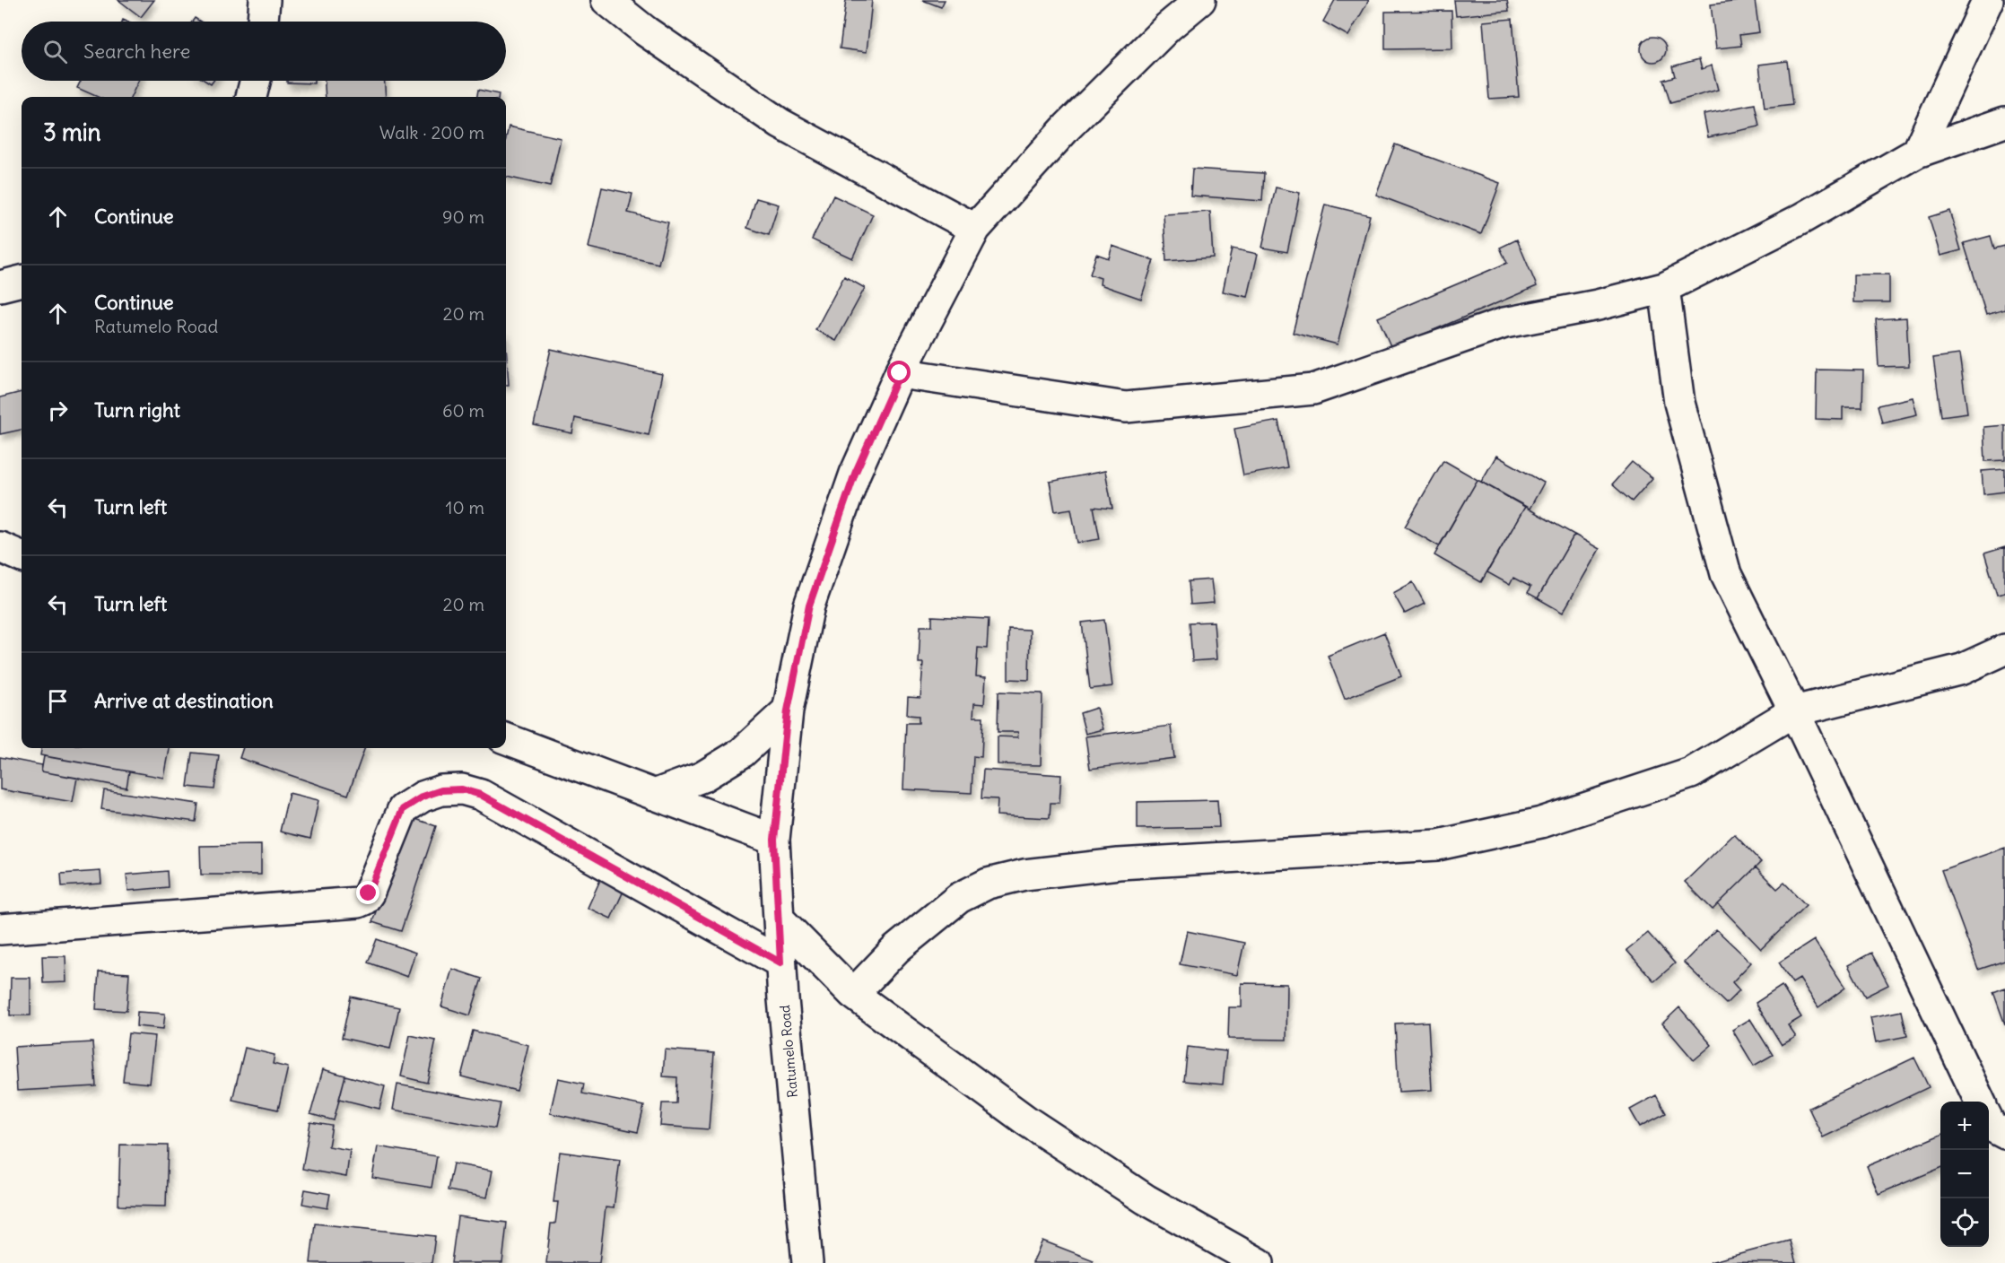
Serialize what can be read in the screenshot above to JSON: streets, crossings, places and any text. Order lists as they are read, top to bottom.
{
  "streets": {
    "street": ["Ratumelo Road"]
  },
  "page": {
    "search": "Search here",
    "heading": ["3 min", "Walk · 200 m"],
    "list": [
      ["Continue", "90 m"],
      ["Continue", "Ratumelo Road", "20 m"],
      ["Turn right", "60 m"],
      ["Turn left", "10 m"],
      ["Turn left", "20 m"],
      "Arrive at destination"
    ],
    "map_buttons": ["+", "−"]
  }
}
